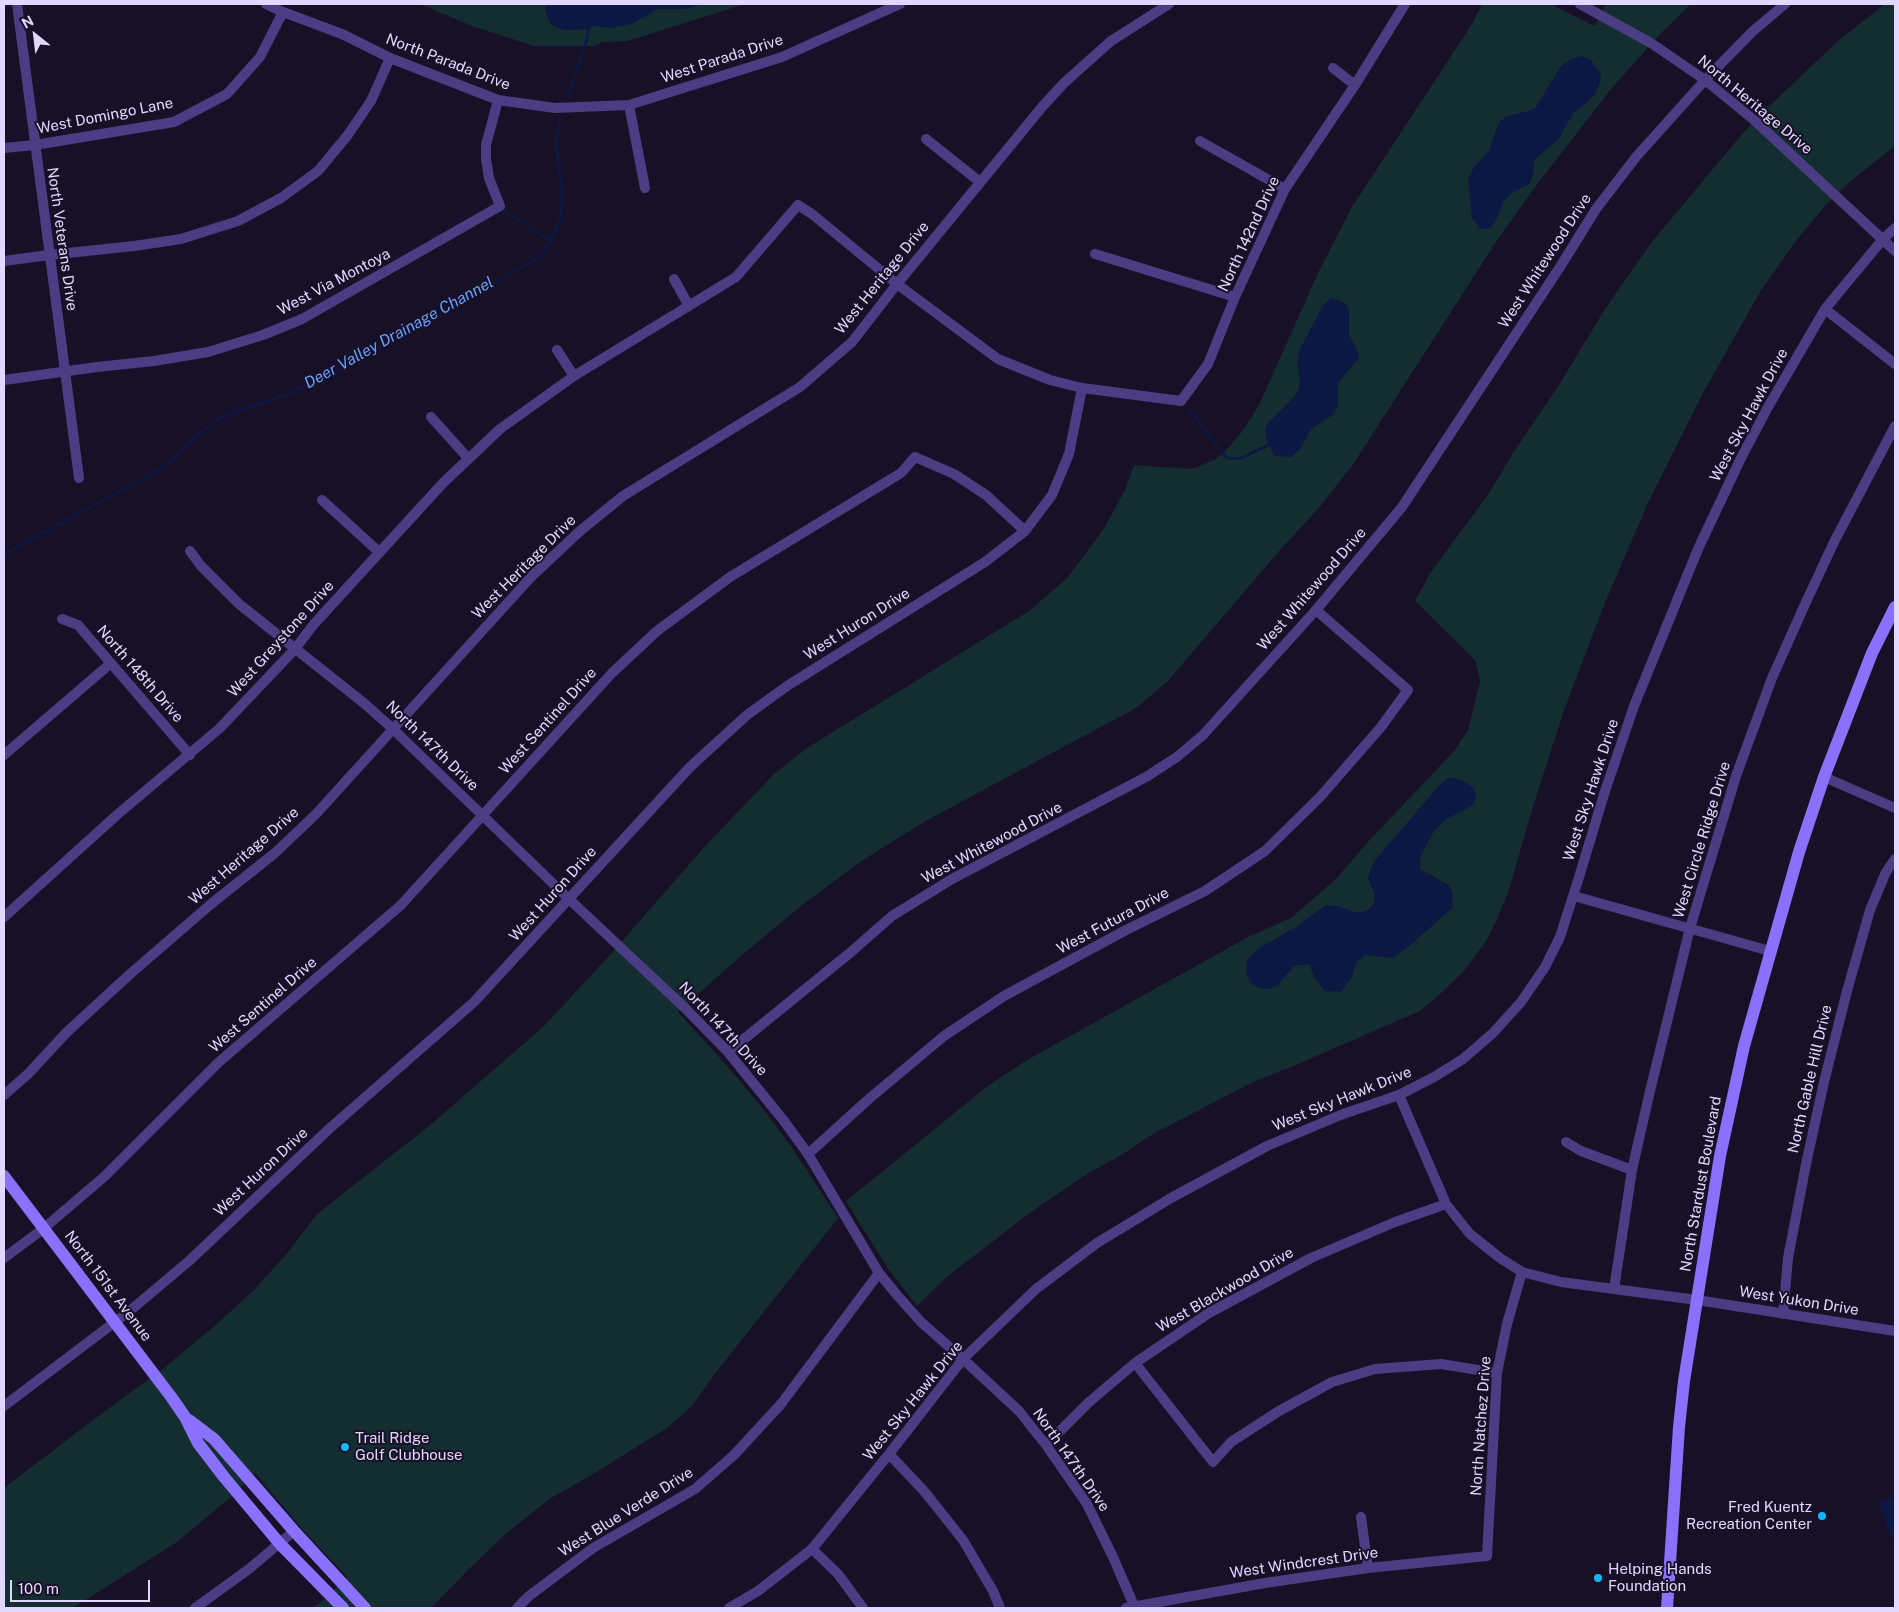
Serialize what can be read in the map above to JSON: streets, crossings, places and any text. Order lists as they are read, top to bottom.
{
  "streets": {
    "street": [
      "West Parada Drive",
      "North Parada Drive",
      "North Heritage Drive",
      "West Domingo Lane",
      "North 142nd Drive",
      "North Veterans Drive",
      "West Whitewood Drive",
      "West Heritage Drive",
      "West Via Montoya",
      "West Sky Hawk Drive",
      "West Huron Drive",
      "West Greystone Drive",
      "North 148th Drive",
      "West Sentinel Drive",
      "North 147th Drive",
      "West Circle Ridge Drive",
      "West Futura Drive",
      "North Gable Hill Drive",
      "North Stardust Boulevard",
      "North 151st Avenue",
      "West Blackwood Drive",
      "West Yukon Drive",
      "North Natchez Drive",
      "West Blue Verde Drive",
      "West Windcrest Drive"
    ]
  },
  "crossings": [
    ["West Parada Drive", "North Parada Drive"],
    ["North Parada Drive", "West Domingo Lane"],
    ["North Parada Drive", "West Via Montoya"],
    ["North Heritage Drive", "West Whitewood Drive"],
    ["North Heritage Drive", "West Sky Hawk Drive"],
    ["West Domingo Lane", "North Veterans Drive"],
    ["North 142nd Drive", "West Huron Drive"],
    ["North Veterans Drive", "West Via Montoya"],
    ["West Whitewood Drive", "North 147th Drive"],
    ["West Whitewood Drive", "West Futura Drive"],
    ["West Heritage Drive", "West Greystone Drive"],
    ["West Heritage Drive", "North 147th Drive"],
    ["West Sky Hawk Drive", "North 147th Drive"],
    ["West Sky Hawk Drive", "West Yukon Drive"],
    ["West Huron Drive", "West Sentinel Drive"],
    ["West Huron Drive", "North 147th Drive"],
    ["West Huron Drive", "North 151st Avenue"],
    ["West Greystone Drive", "North 148th Drive"],
    ["West Greystone Drive", "North 147th Drive"],
    ["West Sentinel Drive", "North 147th Drive"],
    ["West Sentinel Drive", "North 151st Avenue"],
    ["North 147th Drive", "West Futura Drive"],
    ["North 147th Drive", "West Blackwood Drive"],
    ["North 147th Drive", "West Blue Verde Drive"],
    ["North 147th Drive", "West Windcrest Drive"],
    ["West Circle Ridge Drive", "West Yukon Drive"],
    ["North Gable Hill Drive", "West Yukon Drive"],
    ["North Stardust Boulevard", "West Yukon Drive"],
    ["West Blackwood Drive", "West Yukon Drive"],
    ["West Yukon Drive", "North Natchez Drive"],
    ["North Natchez Drive", "West Windcrest Drive"]
  ],
  "water": ["Deer Valley Drainage Channel"],
  "places": ["Trail Ridge Golf Clubhouse", "Fred Kuentz Recreation Center", "Helping Hands Foundation"],
  "scale_bar": "100 m",
  "north": "top left"
}
